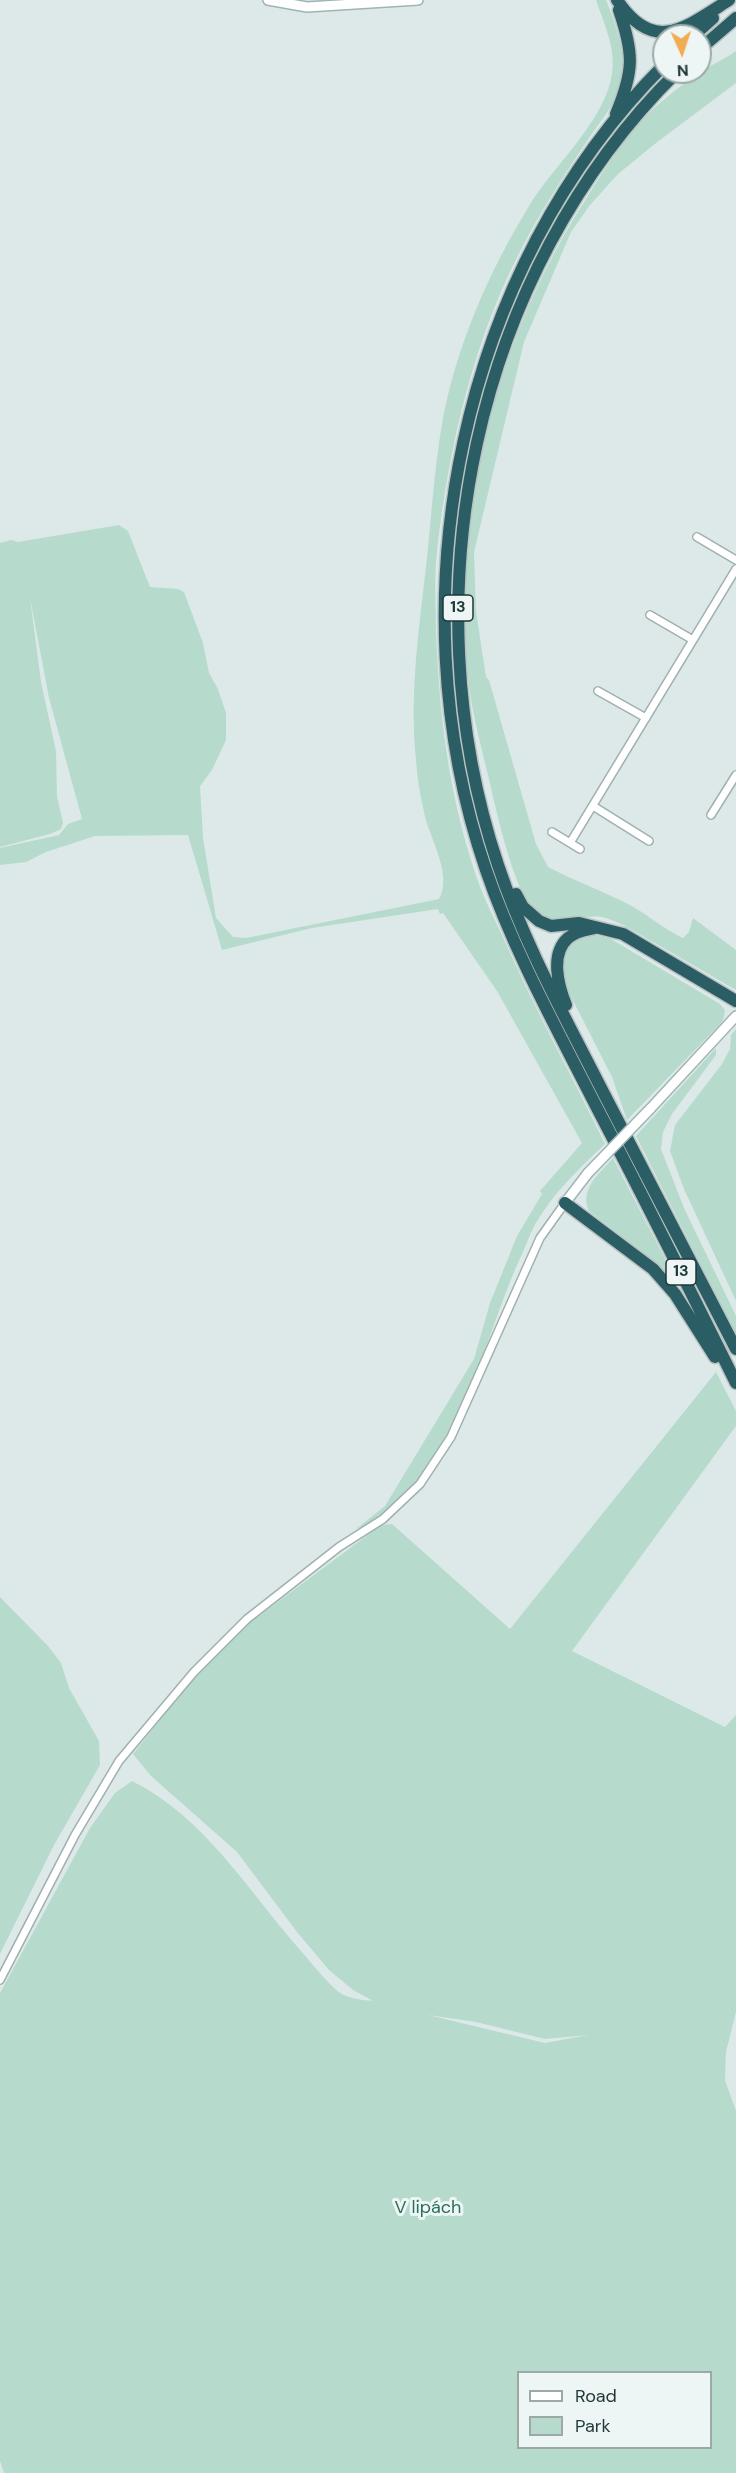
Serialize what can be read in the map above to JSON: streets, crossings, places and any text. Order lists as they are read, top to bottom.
{
  "streets": {
    "highway": ["13"]
  },
  "parks": ["V lipách"],
  "legend": ["Road", "Park"],
  "north": "bottom"
}
